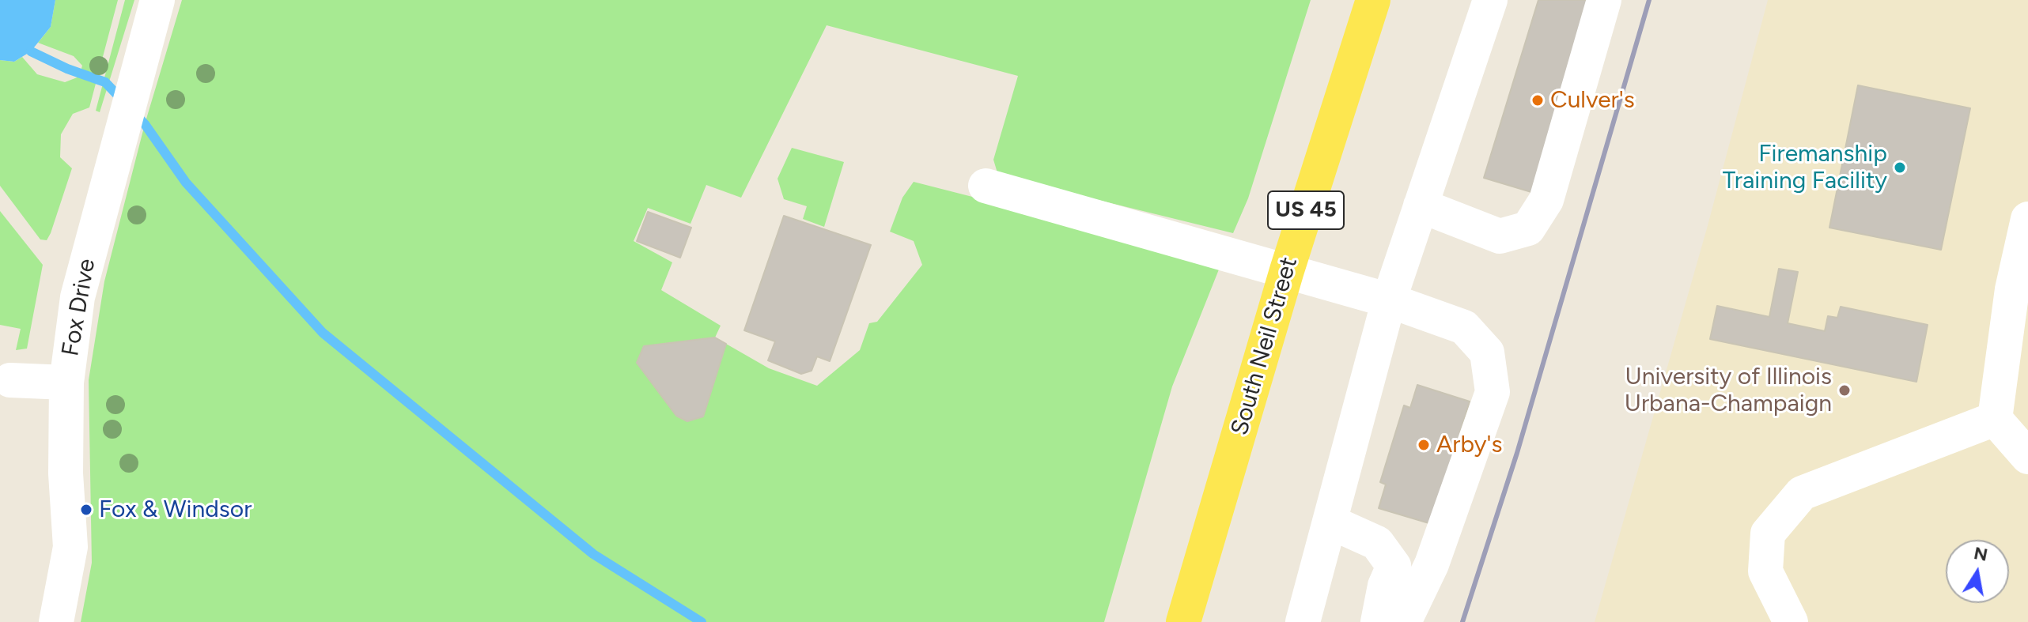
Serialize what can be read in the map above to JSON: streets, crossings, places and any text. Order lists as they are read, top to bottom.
{
  "streets": {
    "main road": ["US 45", "South Neil Street"],
    "street": ["Fox Drive"]
  },
  "places": [
    "Culver's",
    "Firemanship Training Facility",
    "University of Illinois Urbana-Champaign",
    "Arby's",
    "Fox & Windsor"
  ],
  "north": "top"
}
